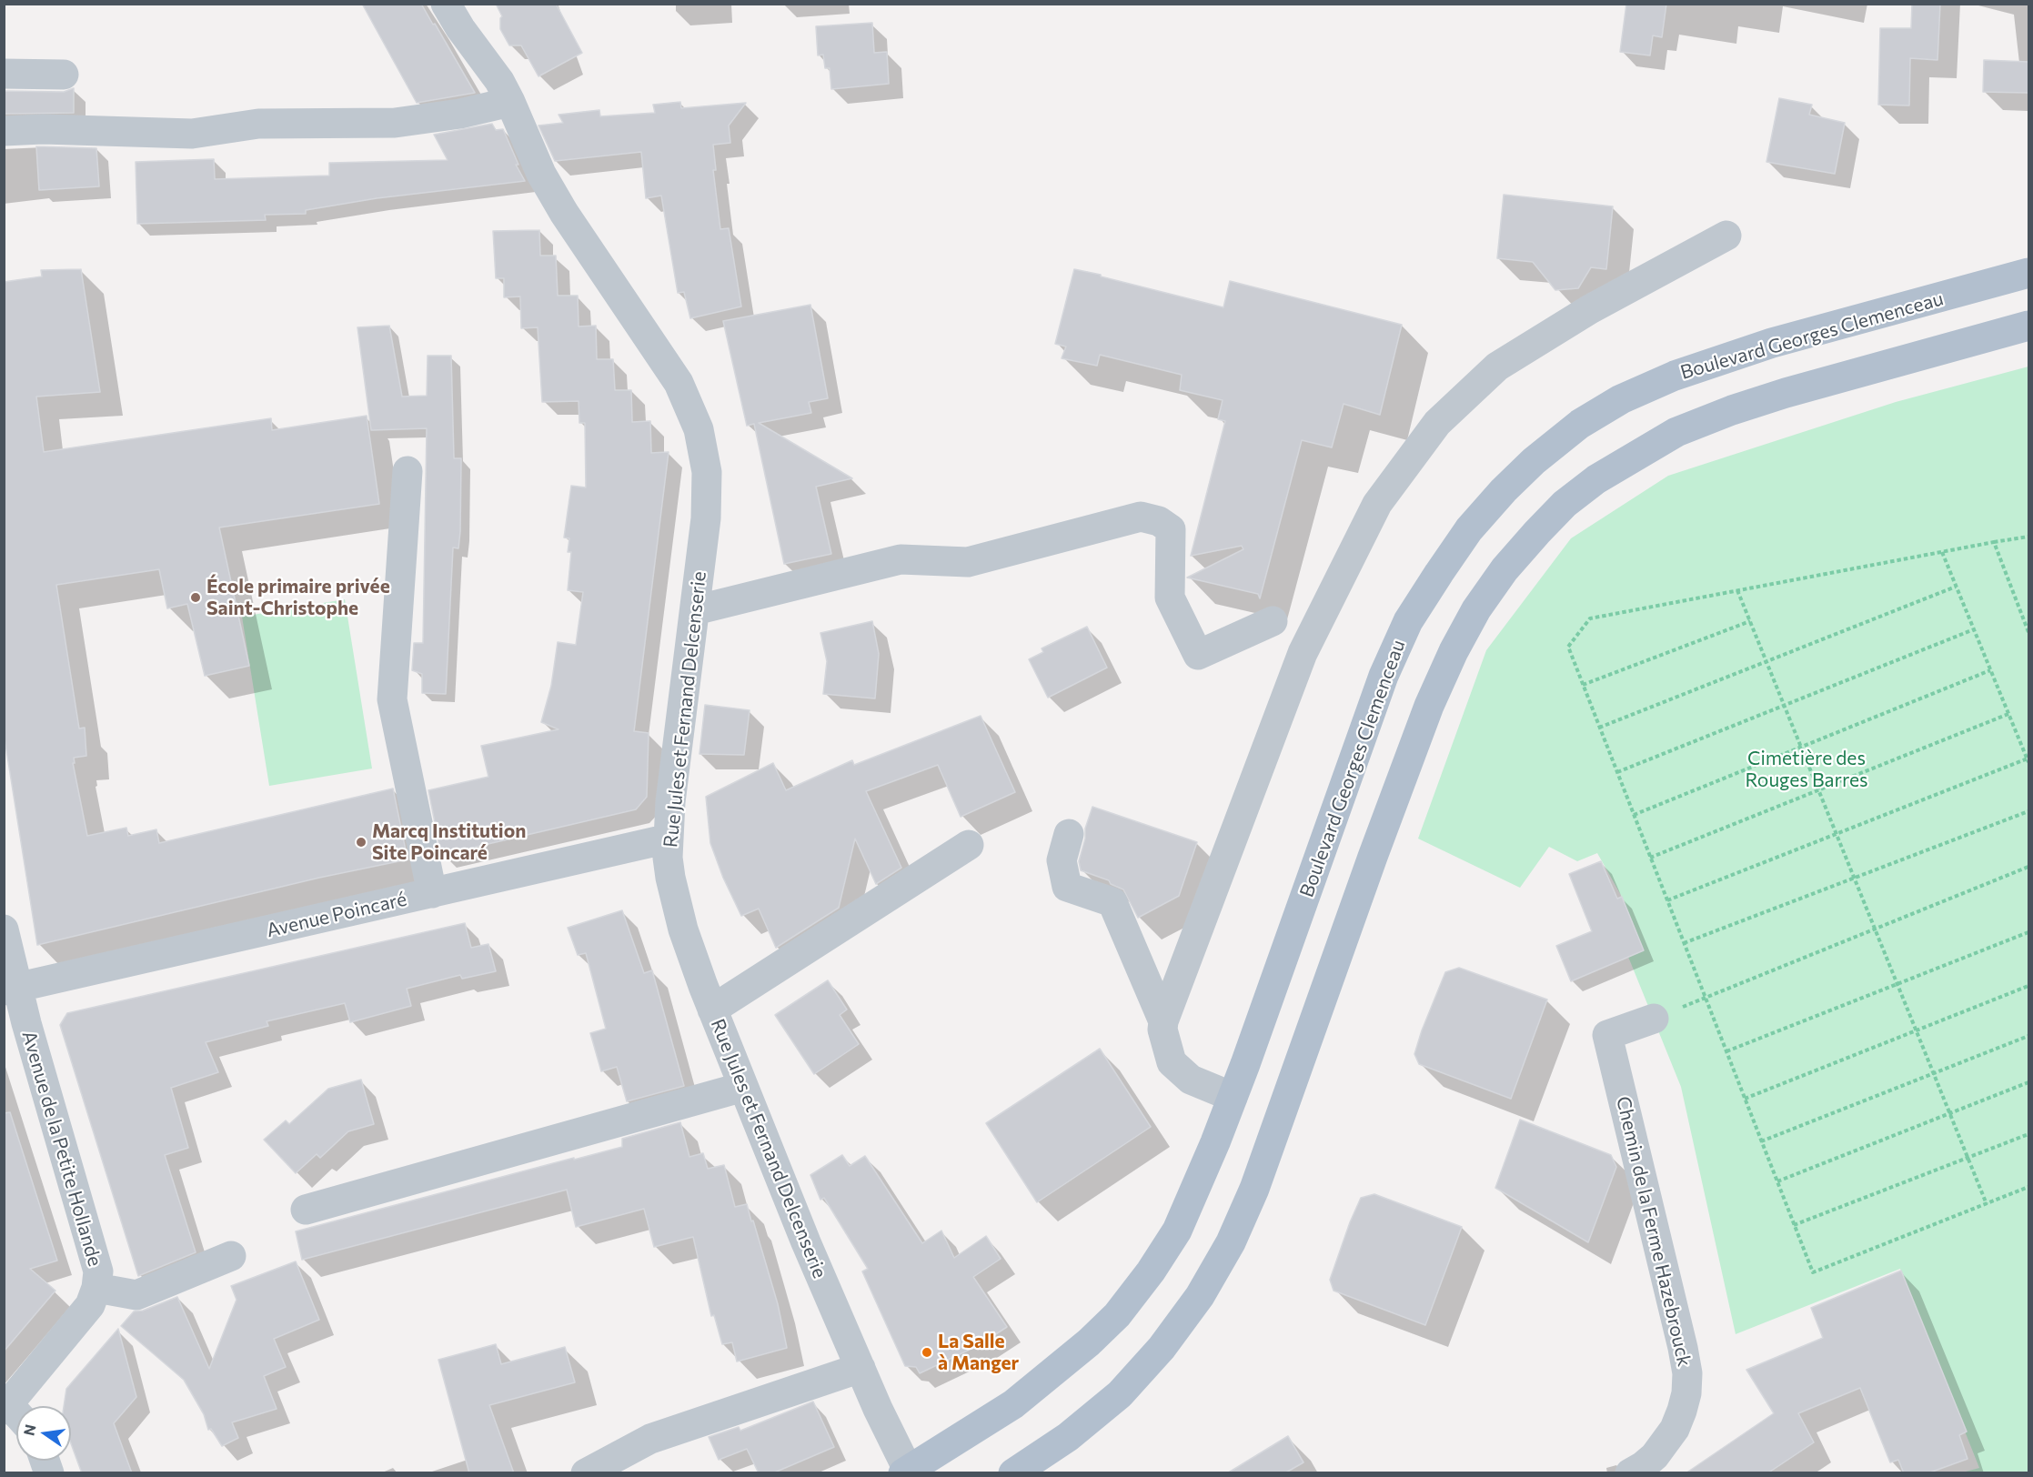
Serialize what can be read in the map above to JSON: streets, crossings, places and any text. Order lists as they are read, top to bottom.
{
  "streets": {
    "main road": ["Boulevard Georges Clemenceau"],
    "street": [
      "Rue Jules et Fernand Delcenserie",
      "Avenue Poincaré",
      "Avenue de la Petite Hollande",
      "Chemin de la Ferme Hazebrouck"
    ]
  },
  "crossings": [
    ["Boulevard Georges Clemenceau", "Rue Jules et Fernand Delcenserie"],
    ["Rue Jules et Fernand Delcenserie", "Avenue Poincaré"],
    ["Avenue Poincaré", "Avenue de la Petite Hollande"]
  ],
  "parks": ["Cimetière des Rouges Barres"],
  "places": ["École primaire privée Saint-Christophe", "Marcq Institution Site Poincaré", "La Salle à Manger"],
  "north": "left"
}
